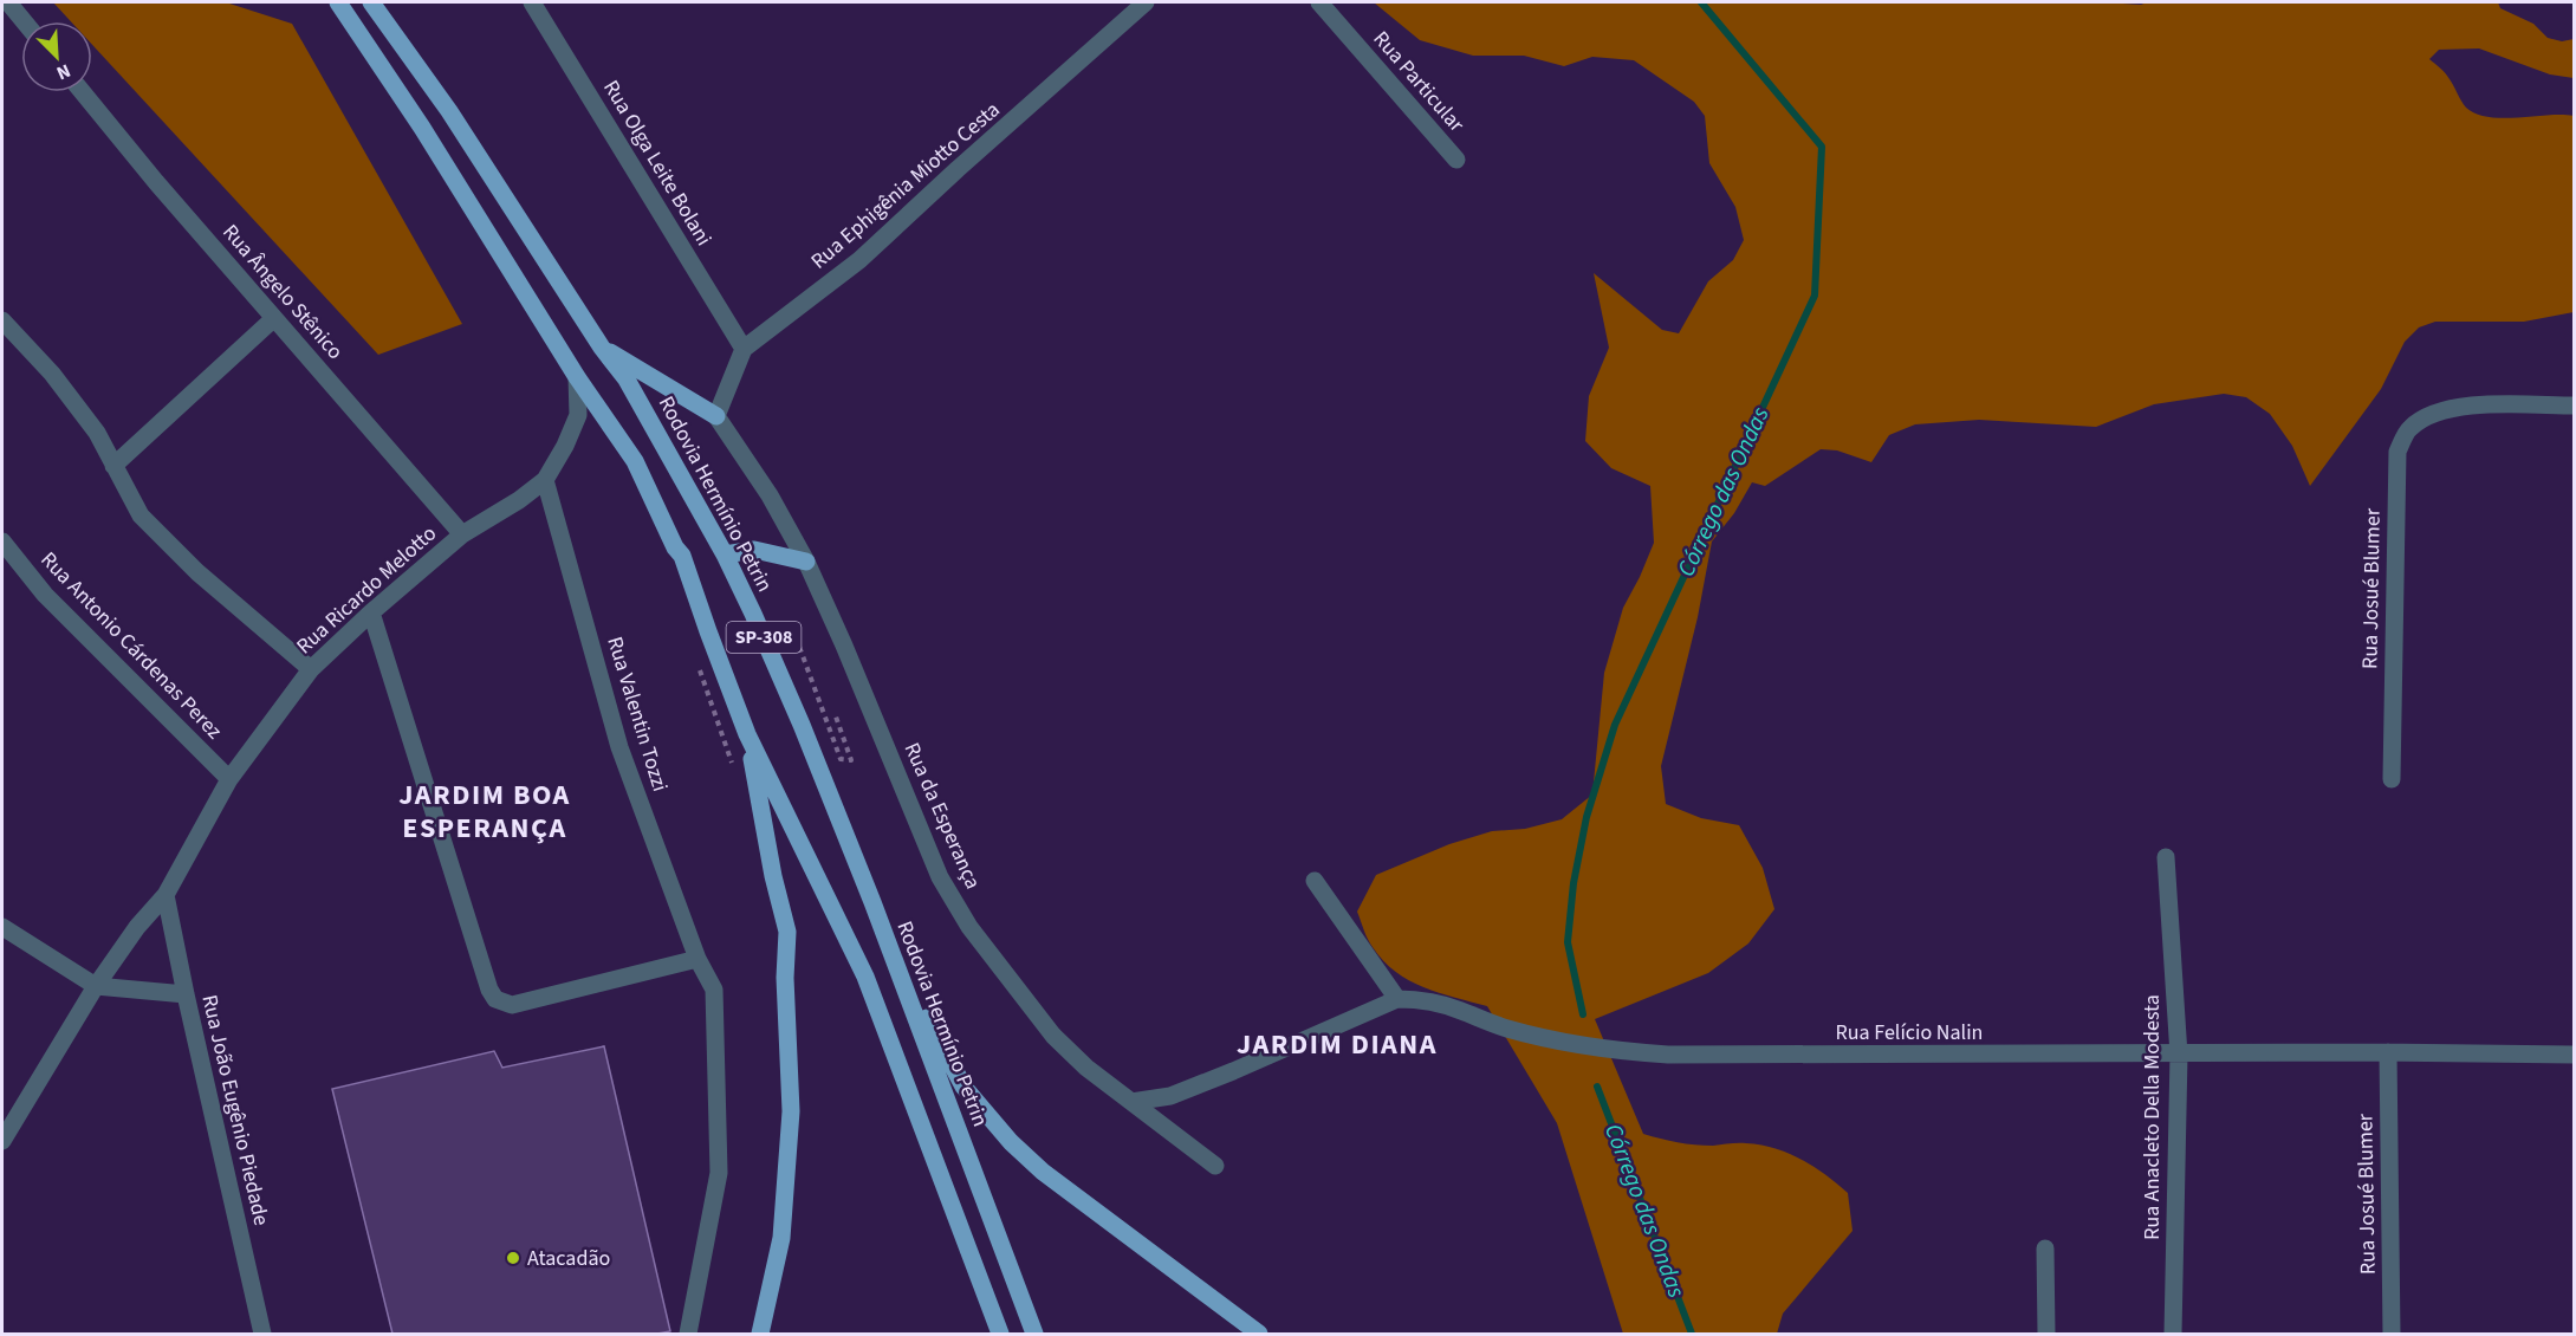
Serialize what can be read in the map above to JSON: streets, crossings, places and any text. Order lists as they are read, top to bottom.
{
  "streets": {
    "main road": ["Rodovia Hermínio Petrin", "SP-308"],
    "street": [
      "Rua Particular",
      "Rua Olga Leite Bolani",
      "Rua Ephigênia Miotto Cesta",
      "Rua Ângelo Stênico",
      "Rua Josué Blumer",
      "Rua Ricardo Melotto",
      "Rua Antonio Cárdenas Perez",
      "Rua Valentin Tozzi",
      "Rua da Esperança",
      "Rua Felício Nalin",
      "Rua João Eugênio Piedade",
      "Rua Anacleto Della Modesta"
    ]
  },
  "crossings": [
    ["Rua Olga Leite Bolani", "Rua Ephigênia Miotto Cesta"],
    ["Rua Ângelo Stênico", "Rua Ricardo Melotto"],
    ["Rua Josué Blumer", "Rua Felício Nalin"],
    ["Rua Ricardo Melotto", "SP-308"],
    ["Rua Ricardo Melotto", "Rua Antonio Cárdenas Perez"],
    ["Rua Ricardo Melotto", "Rua Valentin Tozzi"],
    ["Rua Ricardo Melotto", "Rua João Eugênio Piedade"],
    ["Rua Felício Nalin", "Rua Anacleto Della Modesta"]
  ],
  "districts": ["JARDIM BOA ESPERANÇA", "JARDIM DIANA"],
  "water": ["Córrego das Ondas"],
  "places": ["Atacadão"],
  "north": "bottom right"
}
